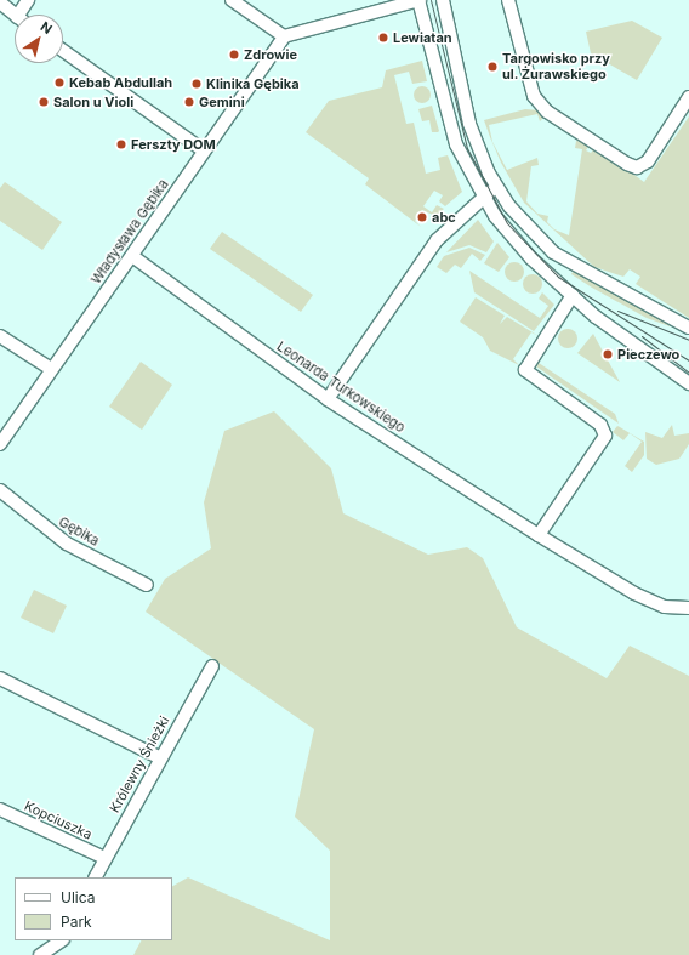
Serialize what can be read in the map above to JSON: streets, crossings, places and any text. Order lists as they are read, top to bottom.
{
  "streets": {
    "street": [
      "Władysława Gębika",
      "Leonarda Turkowskiego",
      "Gębika",
      "Królewny Śnieżki",
      "Kopciuszka"
    ]
  },
  "crossings": [
    ["Władysława Gębika", "Leonarda Turkowskiego"],
    ["Królewny Śnieżki", "Kopciuszka"]
  ],
  "places": [
    "Lewiatan",
    "Zdrowie",
    "Targowisko przy ul. Żurawskiego",
    "Kebab Abdullah",
    "Klinika Gębika",
    "Salon u Violi",
    "Gemini",
    "Ferszty DOM",
    "abc",
    "Pieczewo"
  ],
  "legend": ["Ulica", "Park"],
  "north": "top right"
}
